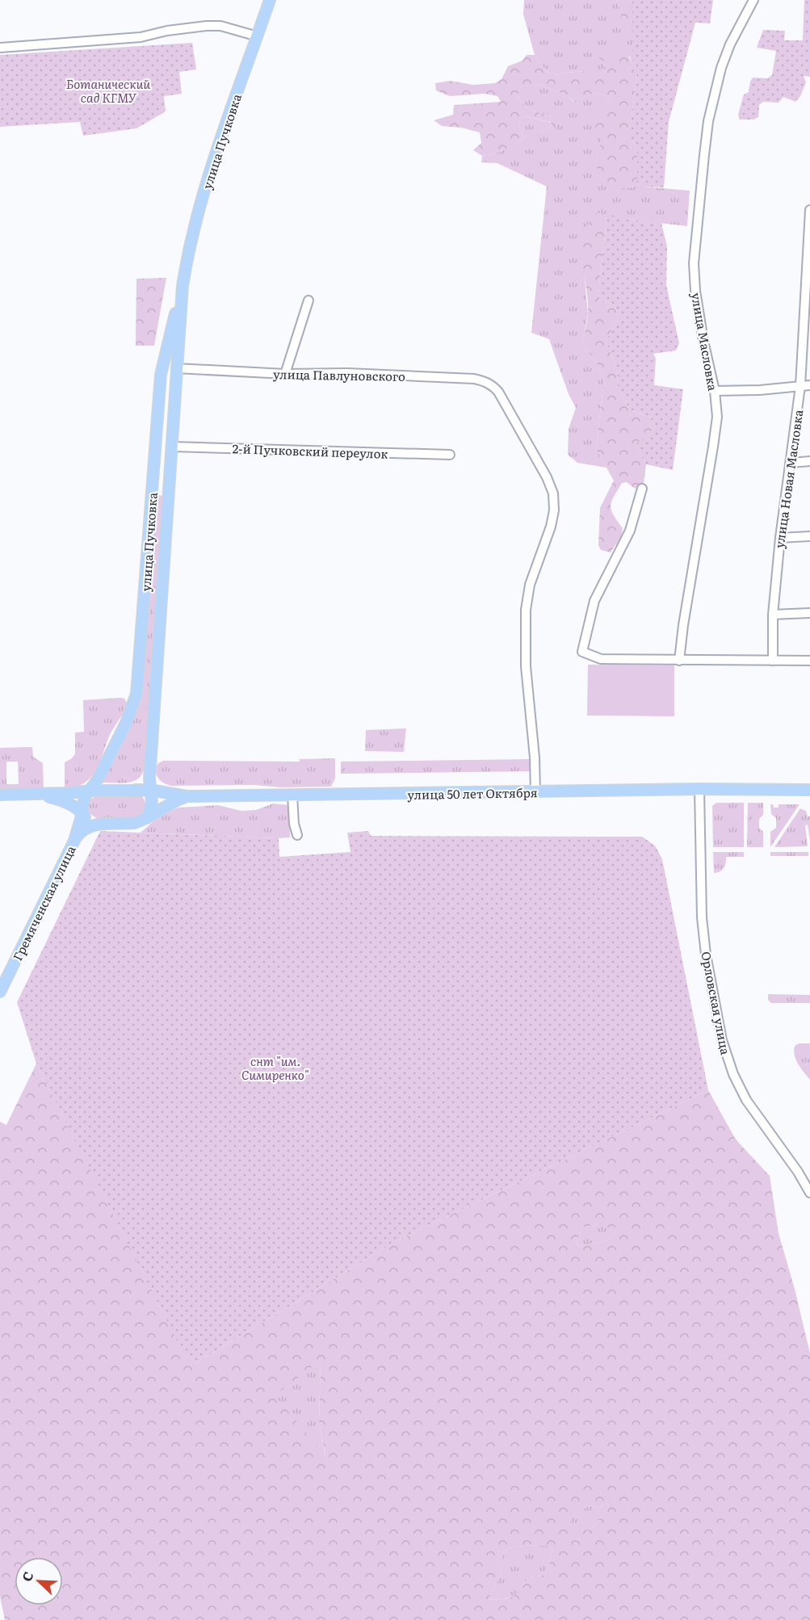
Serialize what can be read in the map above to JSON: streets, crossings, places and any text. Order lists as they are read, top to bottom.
{
  "streets": {
    "main road": ["улица Пучковка", "улица 50 лет Октября", "Гремяченская улица"],
    "street": [
      "улица Масловка",
      "улица Павлуновского",
      "2-й Пучковский переулок",
      "улица Новая Масловка",
      "Орловская улица"
    ]
  },
  "crossings": [
    ["улица Пучковка", "улица Павлуновского"],
    ["улица Пучковка", "2-й Пучковский переулок"],
    ["улица Пучковка", "улица 50 лет Октября"],
    ["улица Пучковка", "Гремяченская улица"],
    ["улица Павлуновского", "улица 50 лет Октября"],
    ["улица 50 лет Октября", "Орловская улица"]
  ],
  "parks": ["Ботанический сад КГМУ", "снт \"им. Симиренко\""],
  "north": "top left"
}
